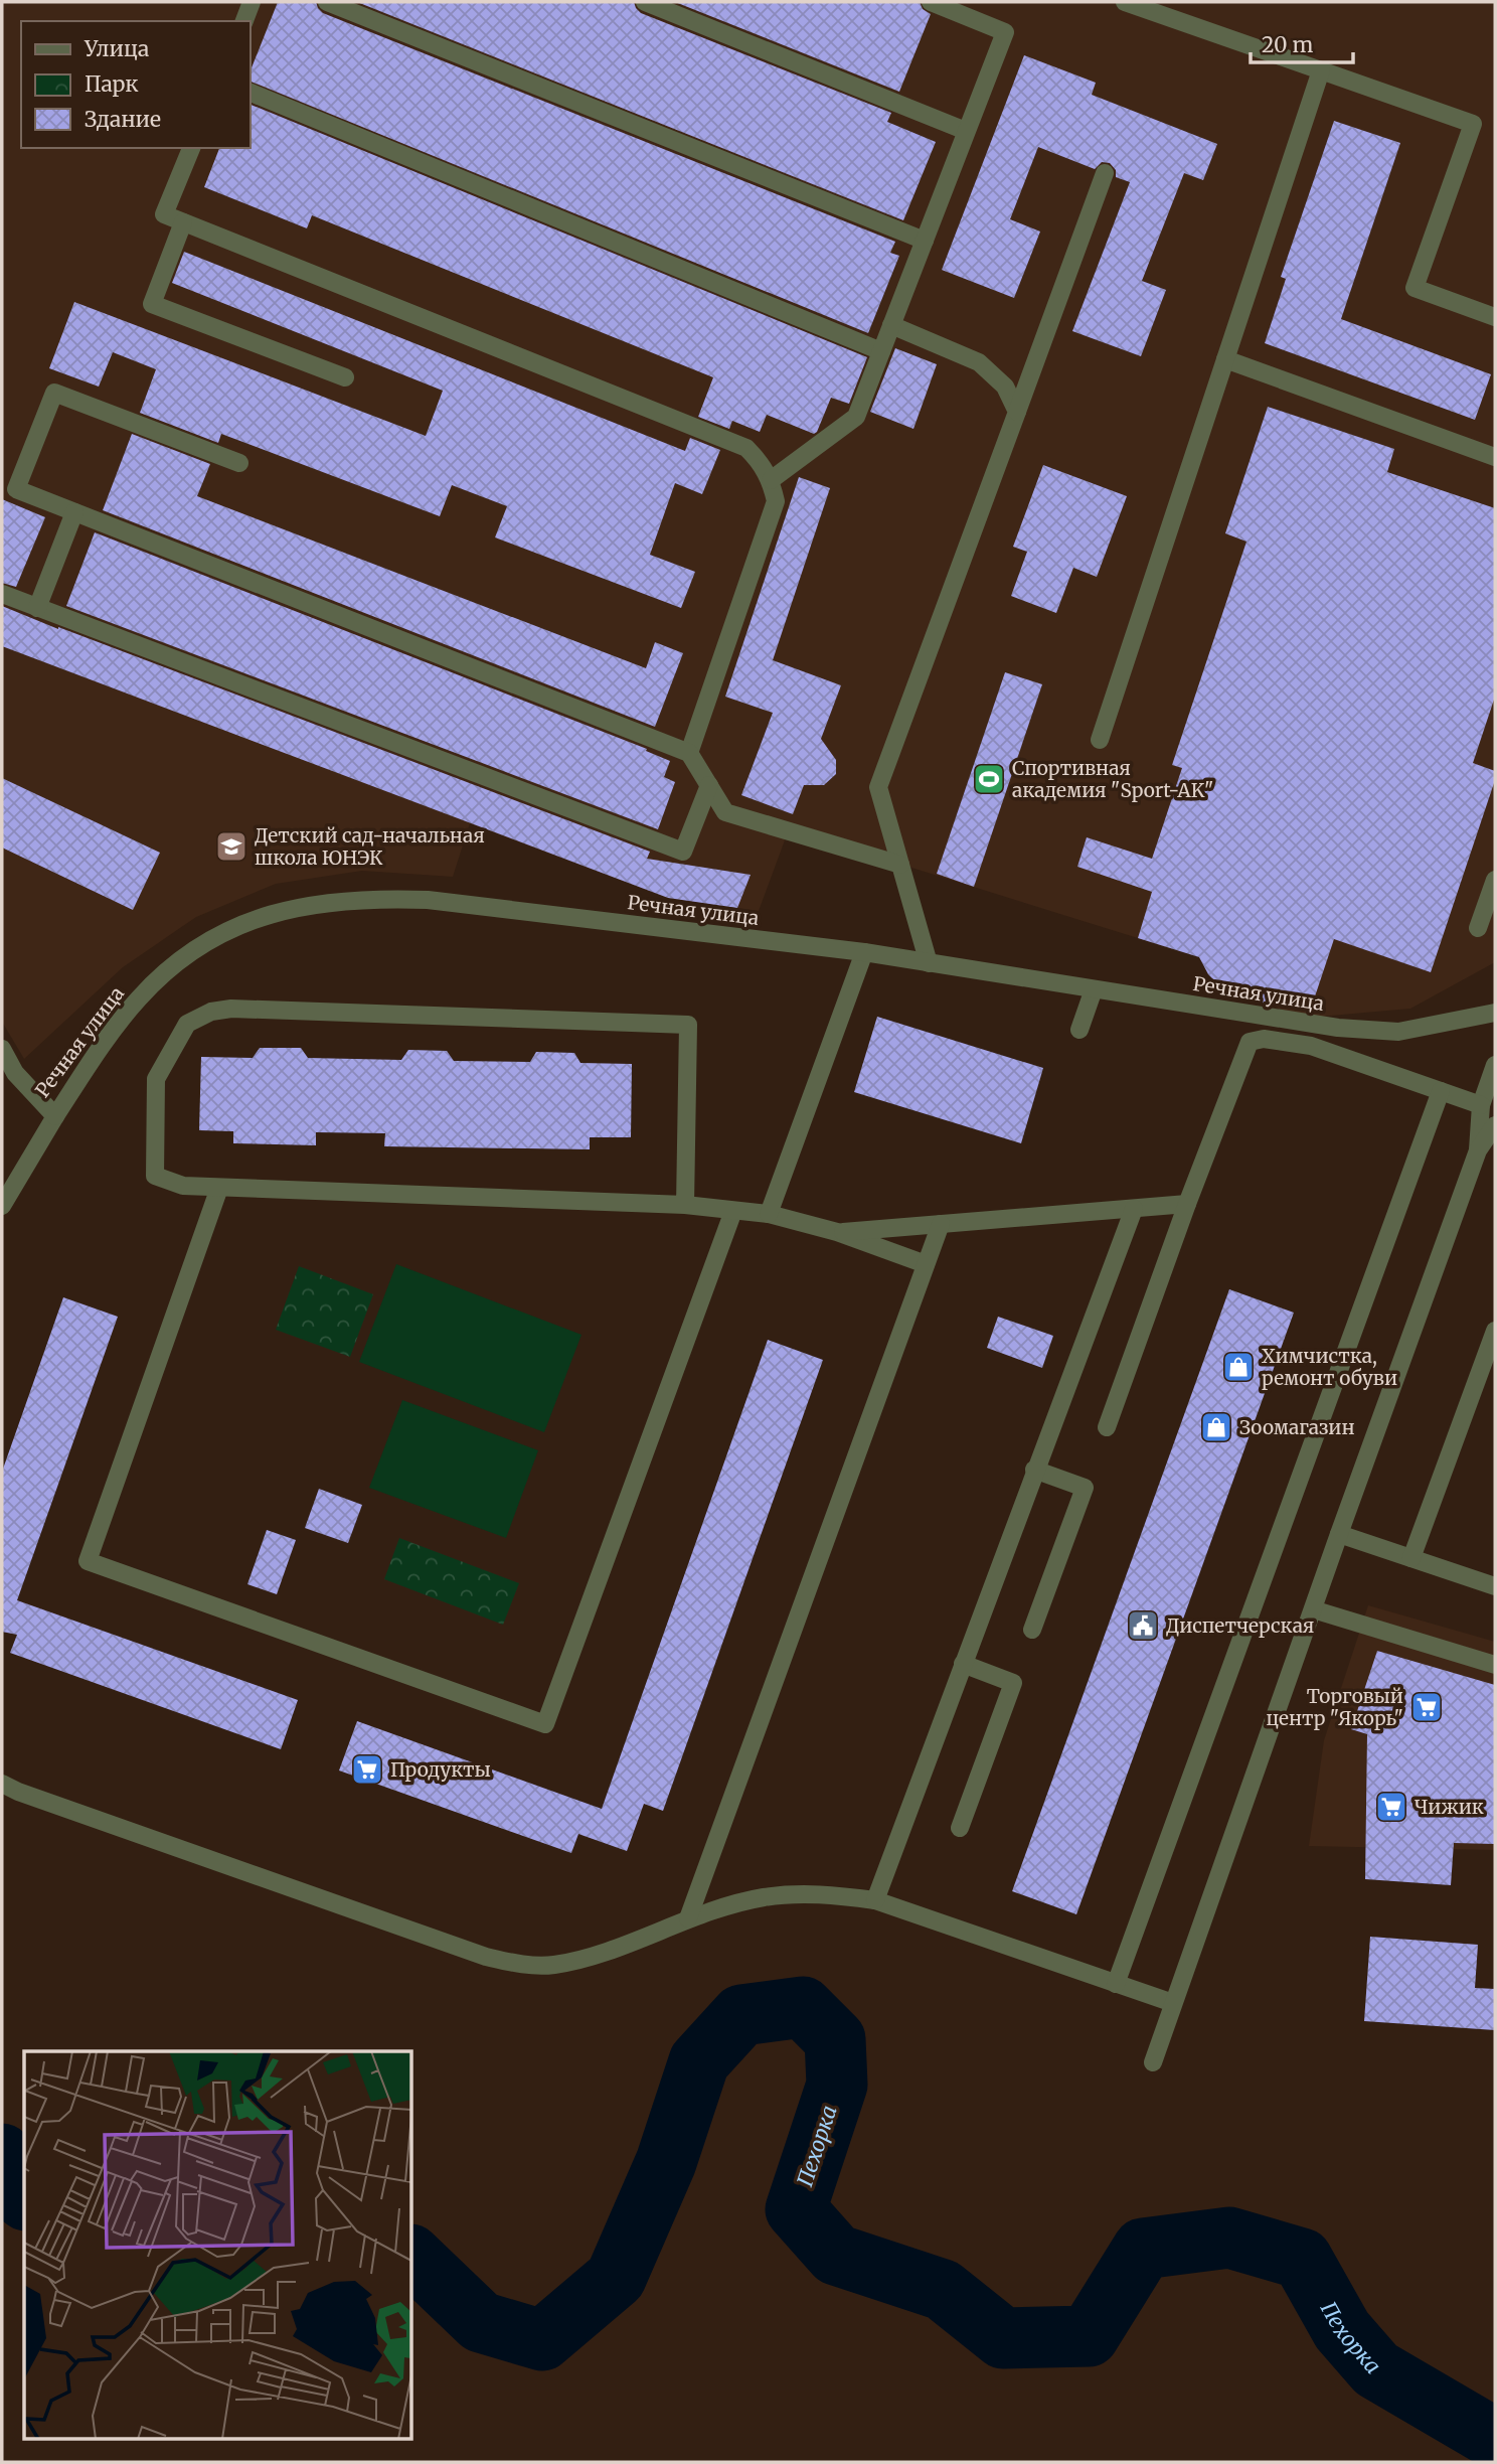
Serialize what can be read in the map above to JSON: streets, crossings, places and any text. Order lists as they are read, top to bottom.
{
  "streets": {
    "street": ["Речная улица"]
  },
  "water": ["Пехорка"],
  "places": {
    "sports": ["Спортивная академия \"Sport-AK\""],
    "school or university": ["Детский сад-начальная школа ЮНЭК"],
    "shop": ["Химчистка, ремонт обуви", "Зоомагазин"],
    "public building": ["Диспетчерская"],
    "supermarket": ["Торговый центр \"Якорь\"", "Продукты", "Чижик"]
  },
  "legend": ["Улица", "Парк", "Здание"],
  "scale_bar": "20 m"
}
